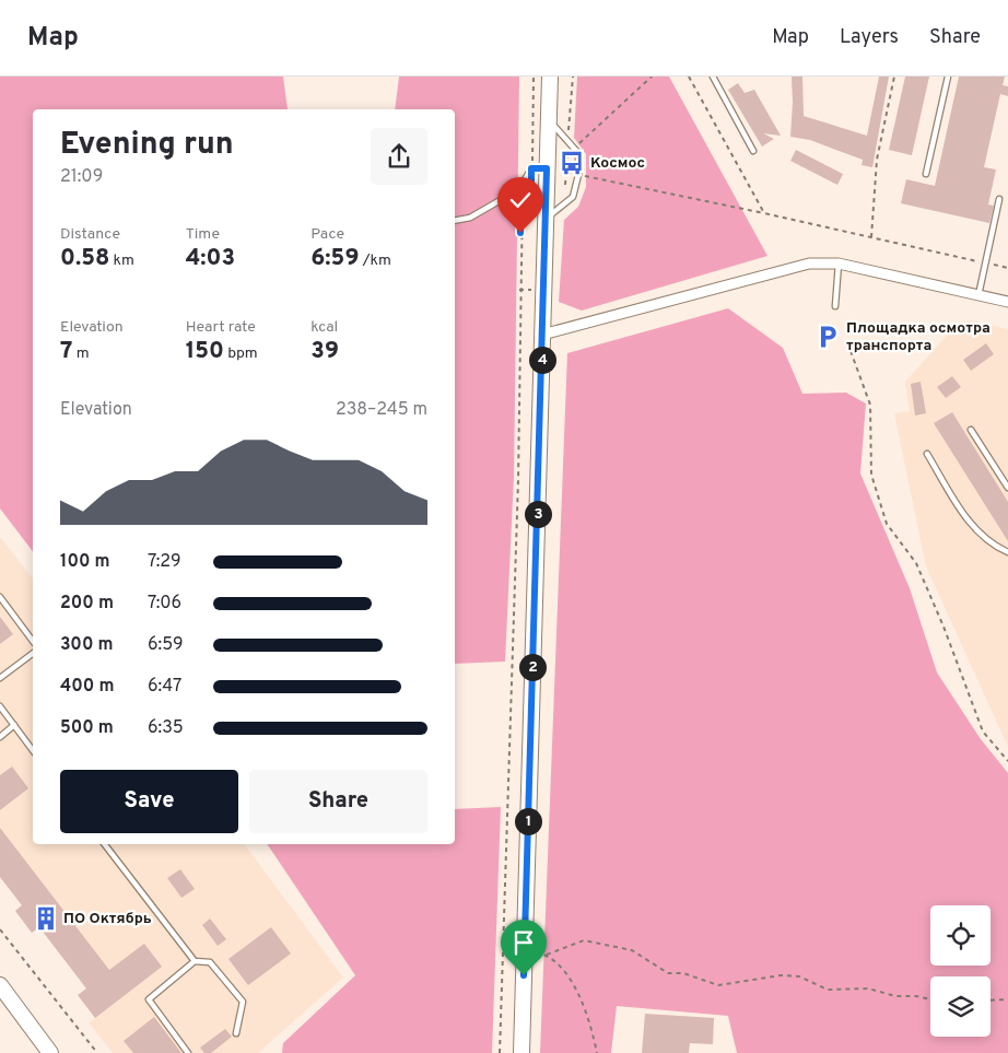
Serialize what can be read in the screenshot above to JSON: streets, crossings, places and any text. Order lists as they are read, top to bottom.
{
  "places": {
    "bus stop": ["Космос"],
    "parking": ["Площадка осмотра транспорта"],
    "building": ["ПО Октябрь"]
  },
  "page": {
    "header": "Map",
    "nav": ["Map", "Layers", "Share"],
    "heading": ["Evening run", "21:09"],
    "stats": [
      ["Distance", "0.58 km"],
      ["Time", "4:03"],
      ["Pace", "6:59 /km"],
      ["Elevation", "7 m"],
      ["Heart rate", "150 bpm"],
      ["kcal", "39"]
    ],
    "pins": [
      "4",
      "3",
      "2",
      "1"
    ],
    "chart": ["Elevation", "238–245 m"],
    "list": [
      {
        "name": "100 m",
        "note": "7:29"
      },
      {
        "name": "200 m",
        "note": "7:06"
      },
      {
        "name": "300 m",
        "note": "6:59"
      },
      {
        "name": "400 m",
        "note": "6:47"
      },
      {
        "name": "500 m",
        "note": "6:35"
      }
    ],
    "buttons": ["Save", "Share"]
  }
}
